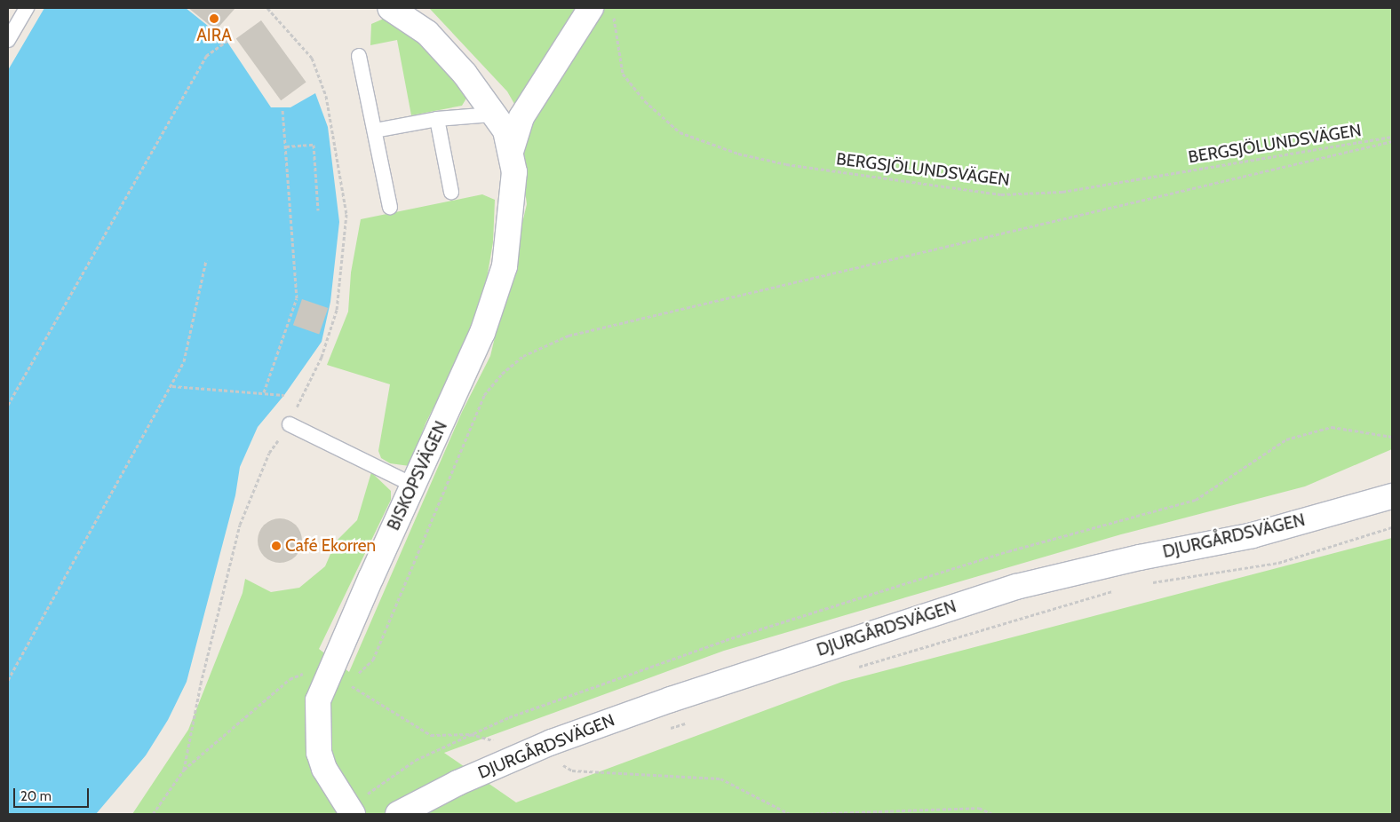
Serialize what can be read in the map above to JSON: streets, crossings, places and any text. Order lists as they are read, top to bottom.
{
  "streets": {
    "street": ["BISKOPSVÄGEN", "DJURGÅRDSVÄGEN"],
    "path": ["BERGSJÖLUNDSVÄGEN"]
  },
  "places": ["AIRA", "Café Ekorren"],
  "scale_bar": "20 m"
}
